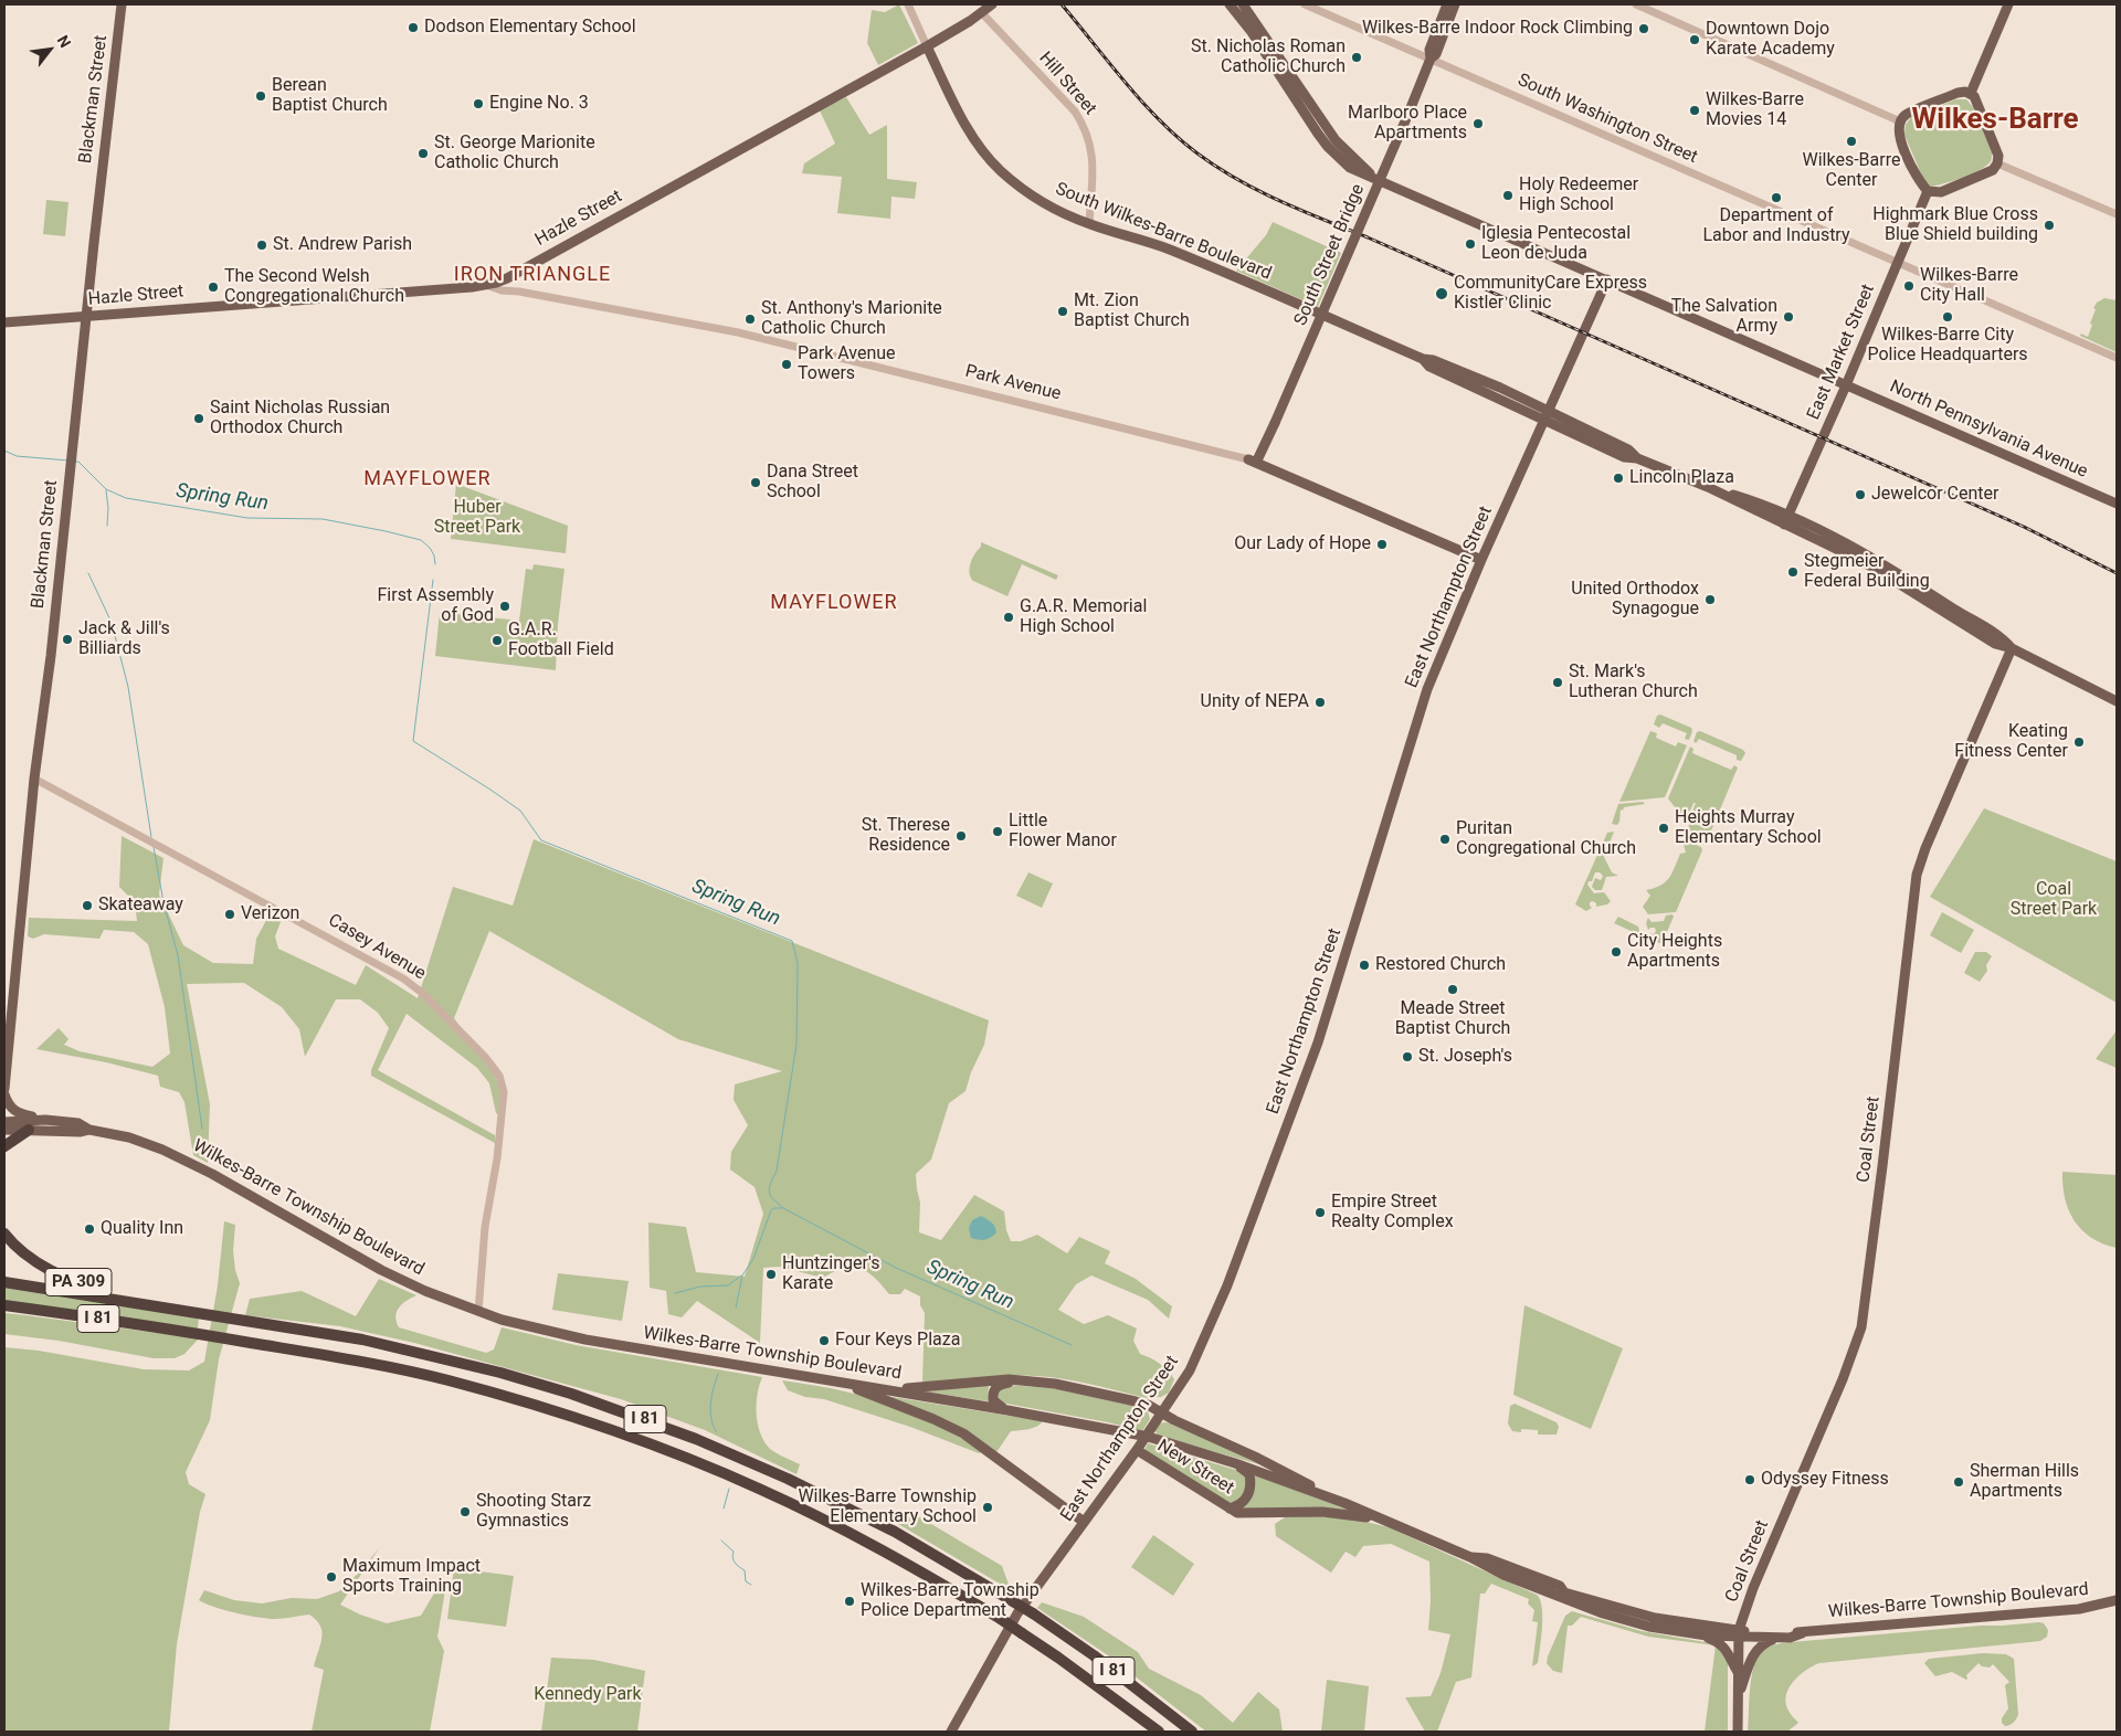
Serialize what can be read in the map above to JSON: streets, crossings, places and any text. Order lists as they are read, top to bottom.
{
  "streets": {
    "highway": ["PA 309", "I 81"],
    "main road": [
      "Blackman Street",
      "Hazle Street",
      "South Wilkes-Barre Boulevard",
      "South Street Bridge",
      "East Market Street",
      "Park Avenue",
      "North Pennsylvania Avenue",
      "East Northampton Street",
      "Coal Street",
      "Wilkes-Barre Township Boulevard",
      "New Street"
    ],
    "street": ["Hill Street", "South Washington Street", "Casey Avenue"]
  },
  "crossings": [
    ["Hill Street", "Hazle Street"],
    ["Hill Street", "South Wilkes-Barre Boulevard"],
    ["Blackman Street", "Hazle Street"],
    ["Blackman Street", "Casey Avenue"],
    ["South Washington Street", "South Street Bridge"],
    ["South Washington Street", "East Market Street"],
    ["Hazle Street", "South Wilkes-Barre Boulevard"],
    ["Hazle Street", "Park Avenue"],
    ["South Wilkes-Barre Boulevard", "East Market Street"],
    ["South Wilkes-Barre Boulevard", "East Northampton Street"],
    ["South Wilkes-Barre Boulevard", "Coal Street"],
    ["South Street Bridge", "Park Avenue"],
    ["East Market Street", "North Pennsylvania Avenue"],
    ["Park Avenue", "East Northampton Street"],
    ["North Pennsylvania Avenue", "East Northampton Street"],
    ["East Northampton Street", "New Street"],
    ["Casey Avenue", "Wilkes-Barre Township Boulevard"],
    ["Coal Street", "Wilkes-Barre Township Boulevard"],
    ["PA 309", "I 81"]
  ],
  "districts": [
    "Wilkes-Barre",
    "IRON TRIANGLE",
    "MAYFLOWER",
    "MAYFLOWER"
  ],
  "water": ["Spring Run"],
  "parks": ["Huber Street Park", "Coal Street Park", "Kennedy Park"],
  "places": [
    "Dodson Elementary School",
    "Wilkes-Barre Indoor Rock Climbing",
    "Downtown Dojo Karate Academy",
    "St. Nicholas Roman Catholic Church",
    "Berean Baptist Church",
    "Engine No. 3",
    "Wilkes-Barre Movies 14",
    "Marlboro Place Apartments",
    "Wilkes-Barre Center",
    "St. George Marionite Catholic Church",
    "Holy Redeemer High School",
    "Department of Labor and Industry",
    "Highmark Blue Cross Blue Shield building",
    "Iglesia Pentecostal Leon de Juda",
    "St. Andrew Parish",
    "Wilkes-Barre City Hall",
    "The Second Welsh Congregational Church",
    "CommunityCare Express Kistler Clinic",
    "Mt. Zion Baptist Church",
    "The Salvation Army",
    "Wilkes-Barre City Police Headquarters",
    "St. Anthony's Marionite Catholic Church",
    "Park Avenue Towers",
    "Saint Nicholas Russian Orthodox Church",
    "Lincoln Plaza",
    "Dana Street School",
    "Jewelcor Center",
    "Our Lady of Hope",
    "Stegmeier Federal Building",
    "United Orthodox Synagogue",
    "First Assembly of God",
    "G.A.R. Memorial High School",
    "Jack & Jill's Billiards",
    "G.A.R. Football Field",
    "St. Mark's Lutheran Church",
    "Unity of NEPA",
    "Keating Fitness Center",
    "Heights Murray Elementary School",
    "Little Flower Manor",
    "St. Therese Residence",
    "Puritan Congregational Church",
    "Skateaway",
    "Verizon",
    "City Heights Apartments",
    "Restored Church",
    "Meade Street Baptist Church",
    "St. Joseph's",
    "Empire Street Realty Complex",
    "Quality Inn",
    "Huntzinger's Karate",
    "Four Keys Plaza",
    "Odyssey Fitness",
    "Sherman Hills Apartments",
    "Wilkes-Barre Township Elementary School",
    "Shooting Starz Gymnastics",
    "Maximum Impact Sports Training",
    "Wilkes-Barre Township Police Department"
  ],
  "north": "top right"
}
